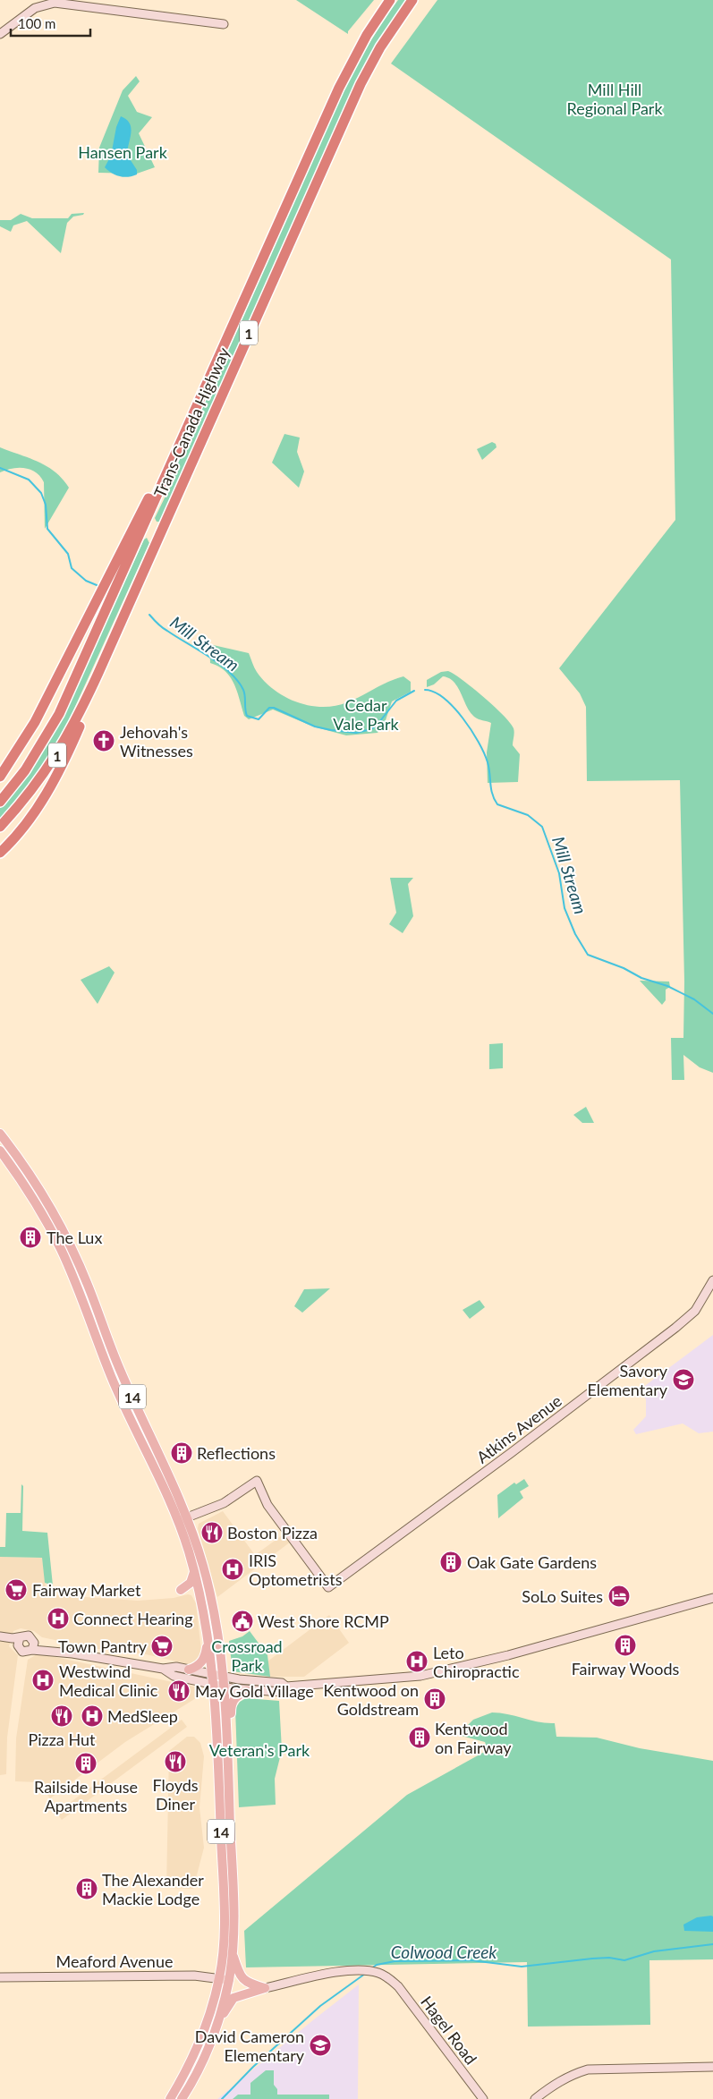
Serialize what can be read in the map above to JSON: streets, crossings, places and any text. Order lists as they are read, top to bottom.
{
  "streets": {
    "highway": ["1", "Trans-Canada Highway"],
    "main road": ["14"],
    "street": ["Atkins Avenue", "Meaford Avenue", "Hagel Road"]
  },
  "crossings": [
    ["14", "Meaford Avenue"]
  ],
  "water": ["Mill Stream", "Colwood Creek"],
  "parks": [
    "Mill Hill Regional Park",
    "Hansen Park",
    "Cedar Vale Park",
    "Crossroad Park",
    "Veteran's Park"
  ],
  "places": {
    "church": ["Jehovah's Witnesses"],
    "building": [
      "The Lux",
      "Reflections",
      "Oak Gate Gardens",
      "Fairway Woods",
      "Kentwood on Goldstream",
      "Kentwood on Fairway",
      "Railside House Apartments",
      "The Alexander Mackie Lodge"
    ],
    "school or university": ["Savory Elementary", "David Cameron Elementary"],
    "restaurant": [
      "Boston Pizza",
      "May Gold Village",
      "Pizza Hut",
      "Floyds Diner"
    ],
    "hospital": [
      "IRIS Optometrists",
      "Connect Hearing",
      "Leto Chiropractic",
      "Westwind Medical Clinic",
      "MedSleep"
    ],
    "supermarket": ["Fairway Market", "Town Pantry"],
    "hotel": ["SoLo Suites"],
    "public building": ["West Shore RCMP"]
  },
  "scale_bar": "100 m"
}
